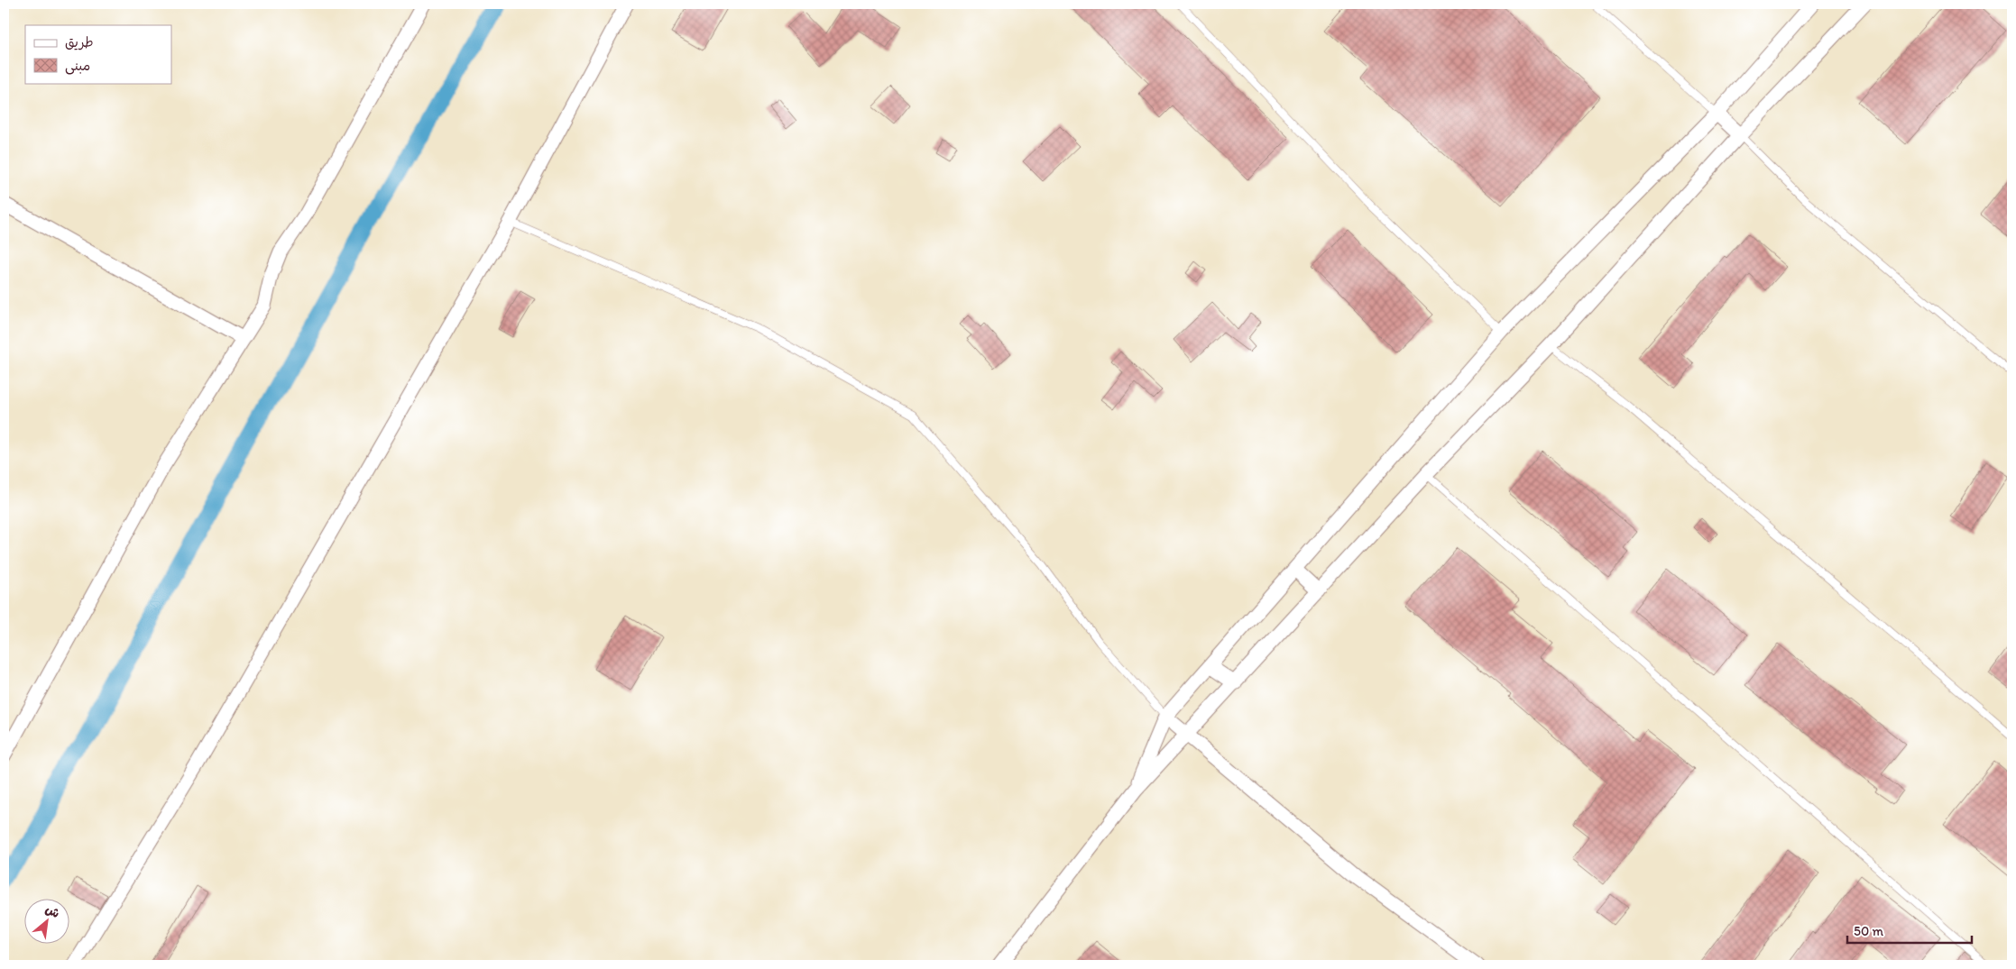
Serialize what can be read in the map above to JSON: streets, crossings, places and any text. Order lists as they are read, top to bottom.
{
  "legend": ["طريق", "مبنى"],
  "scale_bar": "50 m",
  "north": "top right"
}
